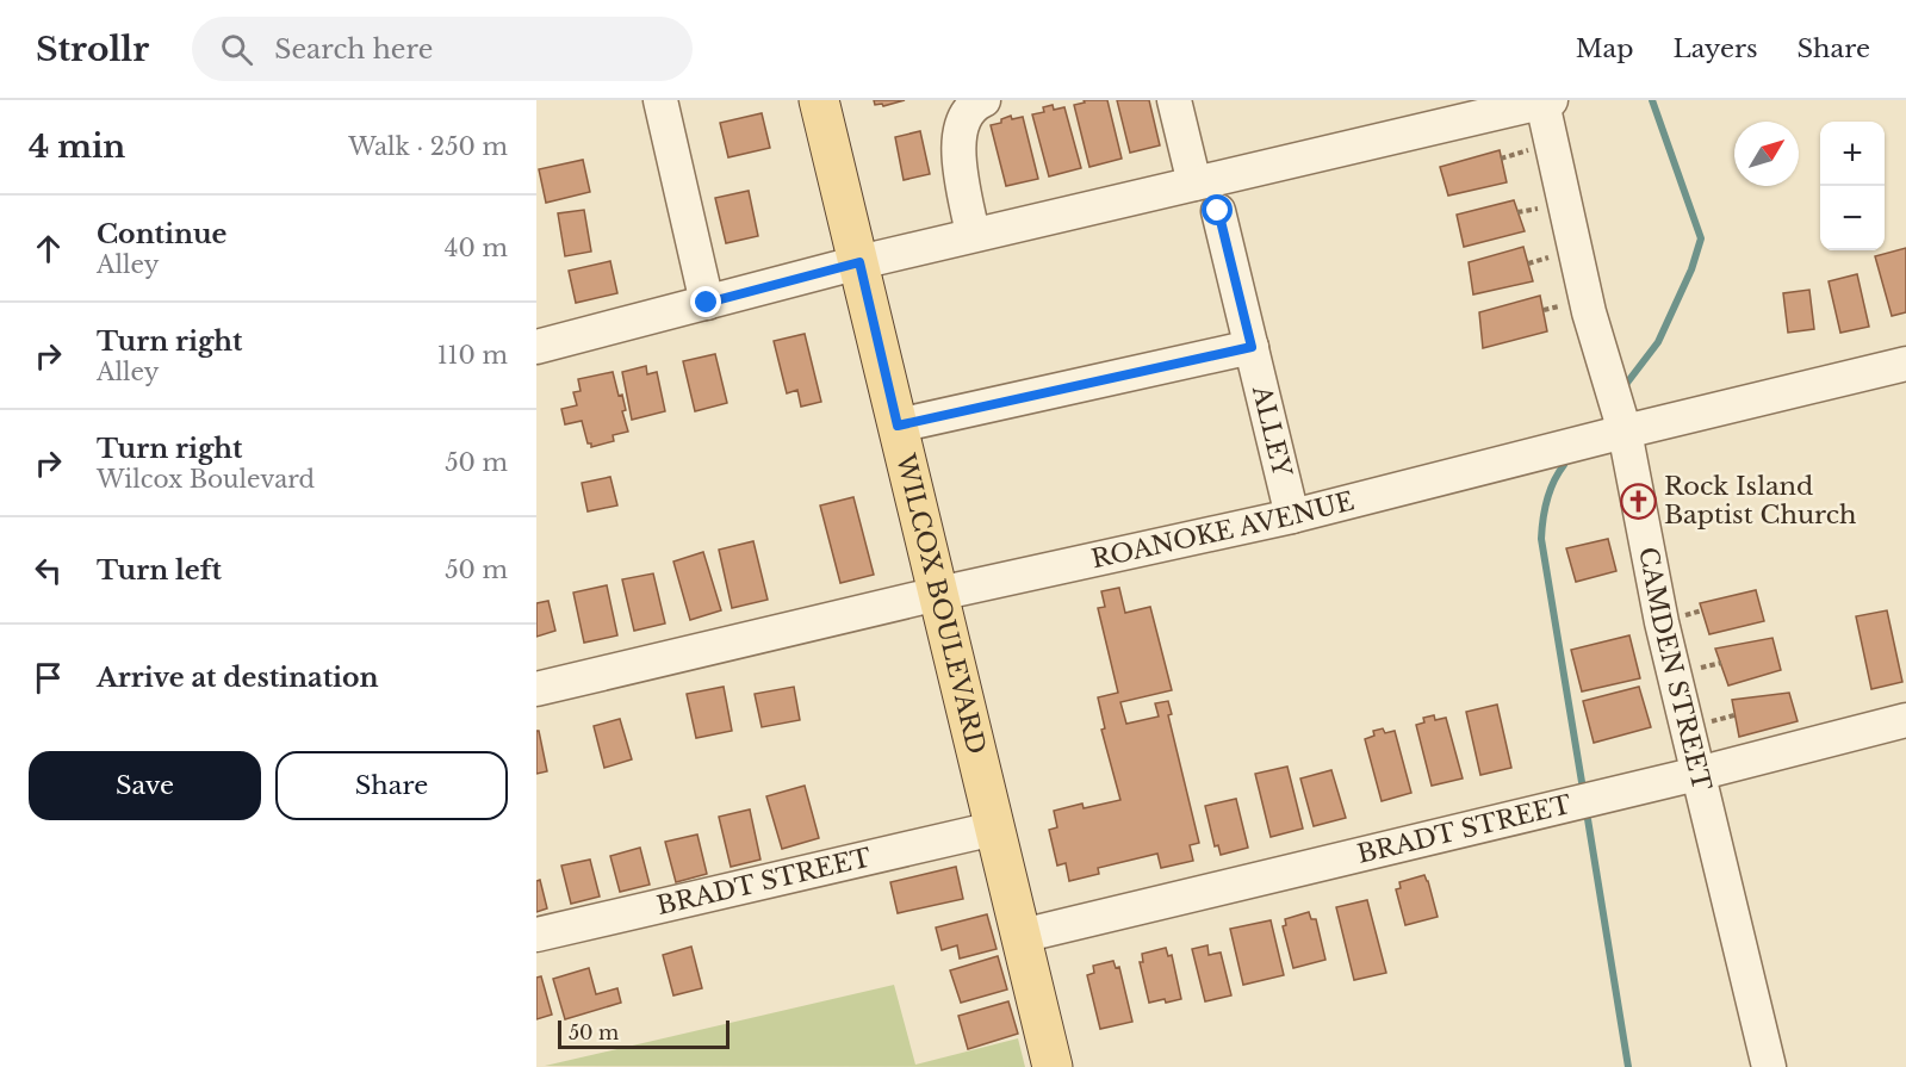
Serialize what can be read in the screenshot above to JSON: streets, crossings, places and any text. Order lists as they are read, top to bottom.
{
  "streets": {
    "main road": ["WILCOX BOULEVARD"],
    "street": [
      "ALLEY",
      "ROANOKE AVENUE",
      "CAMDEN STREET",
      "BRADT STREET"
    ]
  },
  "crossings": [
    ["ALLEY", "ROANOKE AVENUE"],
    ["ROANOKE AVENUE", "WILCOX BOULEVARD"],
    ["ROANOKE AVENUE", "CAMDEN STREET"],
    ["WILCOX BOULEVARD", "BRADT STREET"],
    ["CAMDEN STREET", "BRADT STREET"]
  ],
  "places": {
    "church": ["Rock Island Baptist Church"]
  },
  "scale_bar": "50 m",
  "north": "top right",
  "page": {
    "header": "Strollr",
    "search": "Search here",
    "nav": ["Map", "Layers", "Share"],
    "heading": ["4 min", "Walk · 250 m"],
    "map_buttons": ["+", "−"],
    "list": [
      ["Continue", "Alley", "40 m"],
      ["Turn right", "Alley", "110 m"],
      ["Turn right", "Wilcox Boulevard", "50 m"],
      ["Turn left", "50 m"],
      "Arrive at destination"
    ],
    "buttons": ["Save", "Share"],
    "scale": "50 m"
  }
}
